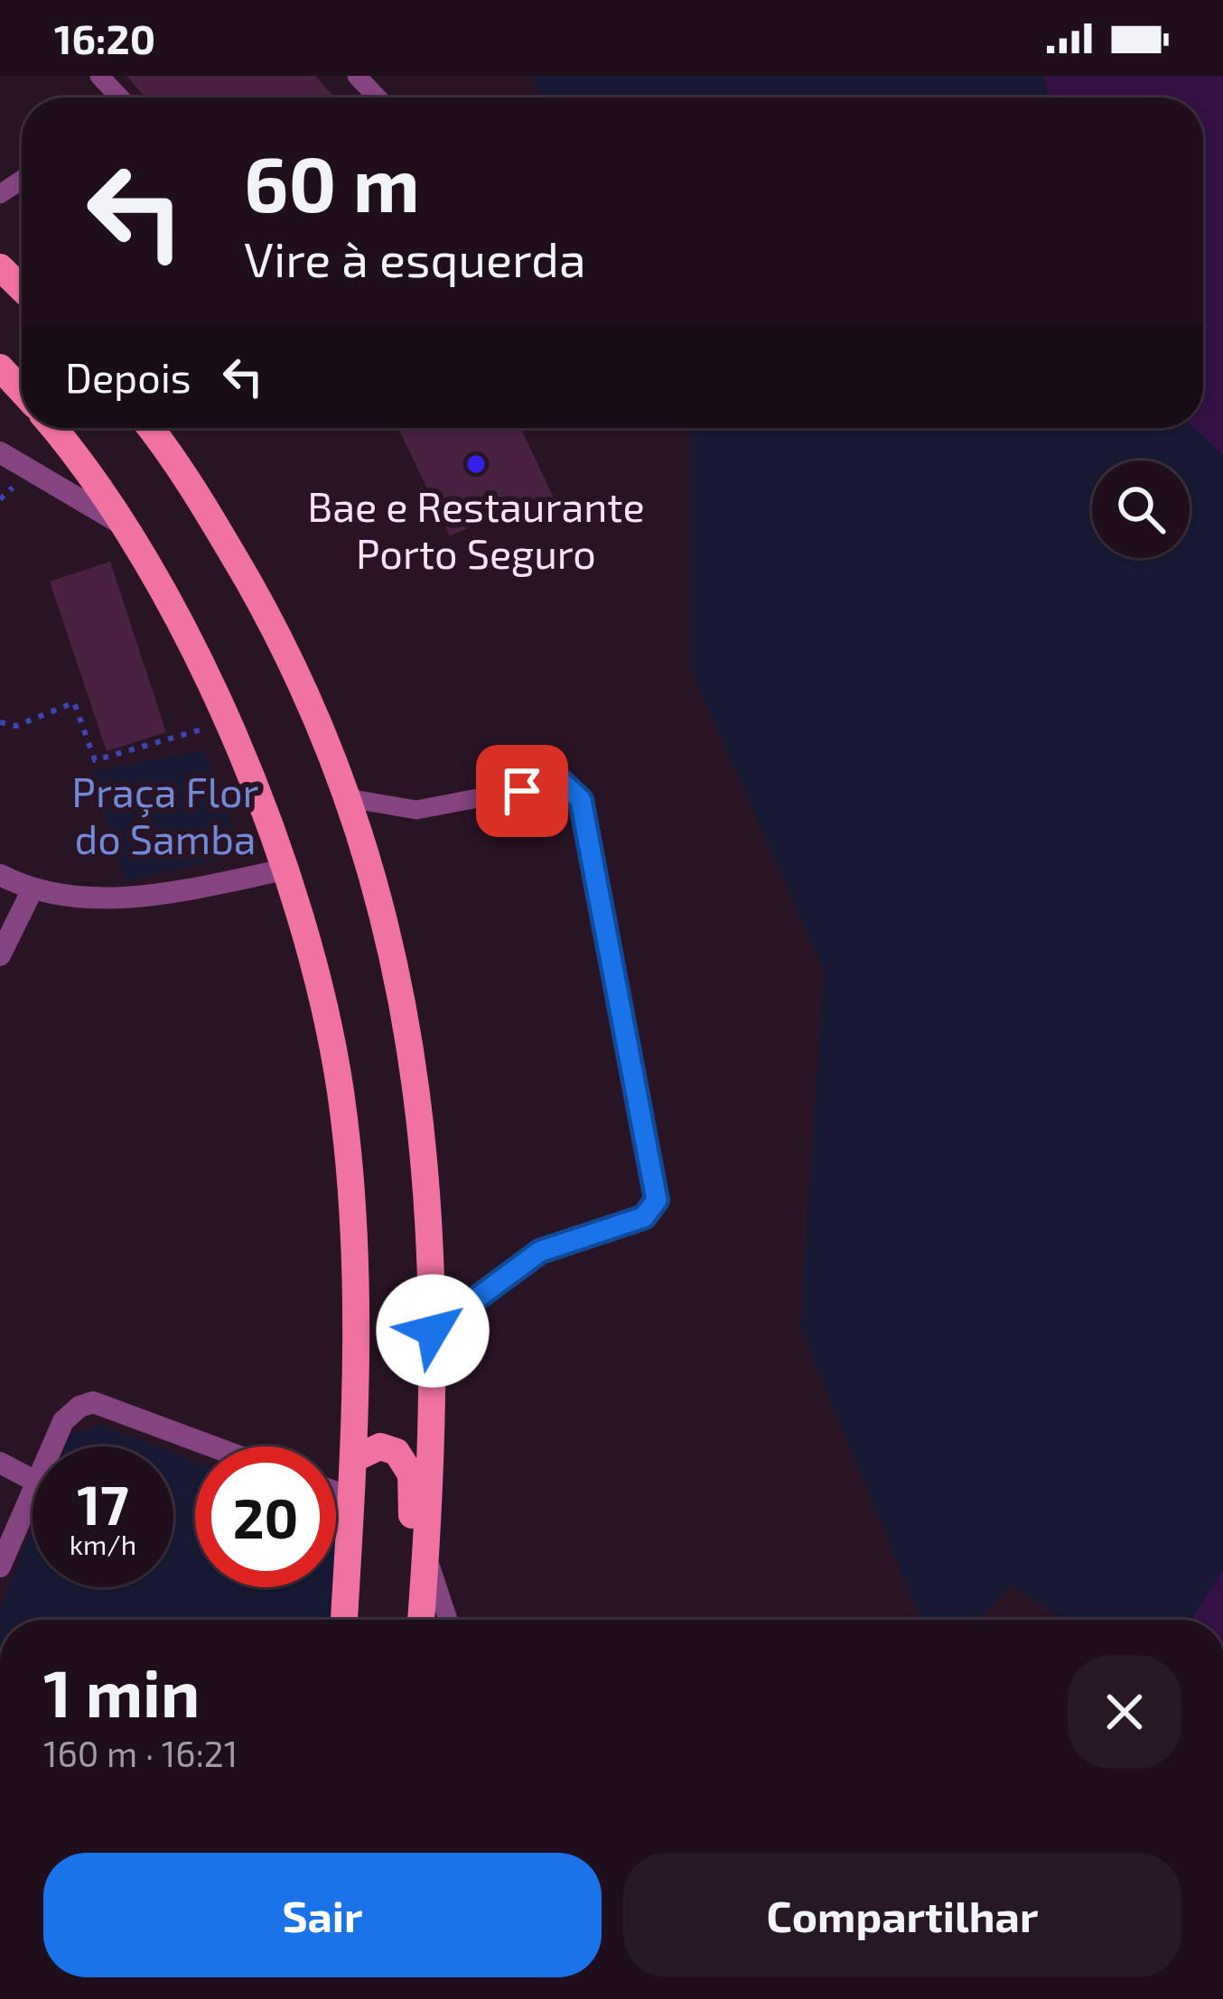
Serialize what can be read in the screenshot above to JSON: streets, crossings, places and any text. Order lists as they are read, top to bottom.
{
  "parks": ["Praça Flor do Samba"],
  "places": ["Bae e Restaurante Porto Seguro"],
  "page": {
    "status": "16:20",
    "turn": ["60 m", "Vire à esquerda"],
    "then": "Depois",
    "speed": "17 km/h",
    "limit": "20",
    "heading": ["1 min", "160 m · 16:21"],
    "buttons": ["Sair", "Compartilhar"]
  }
}
